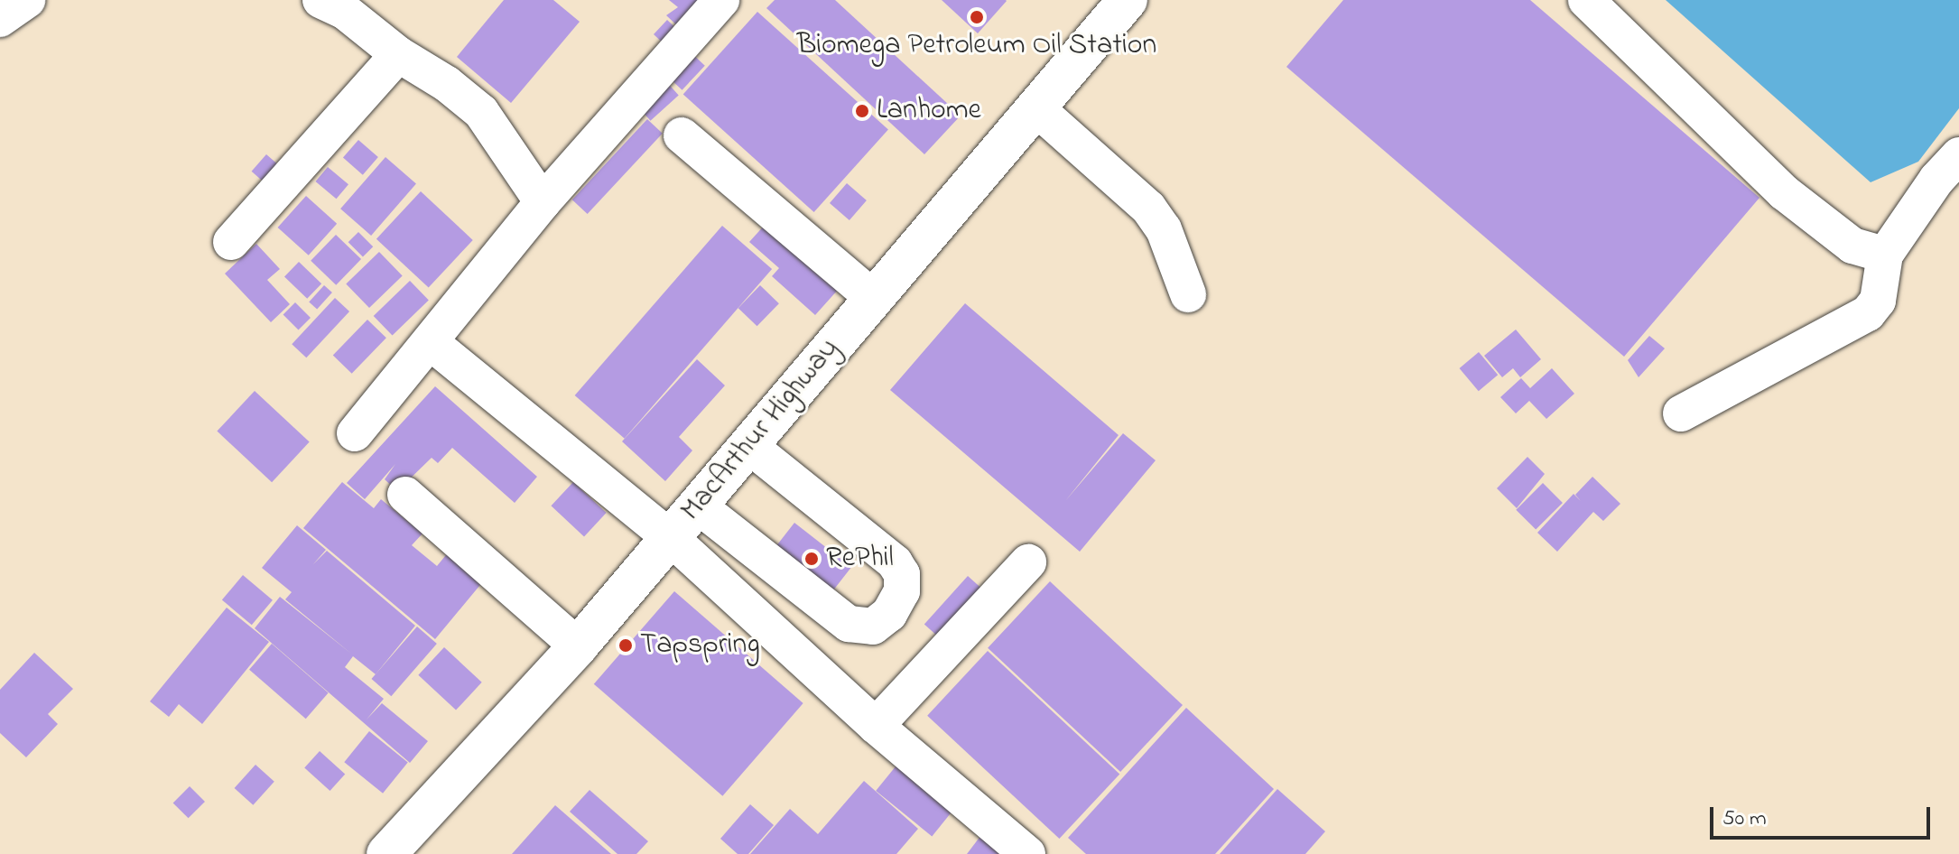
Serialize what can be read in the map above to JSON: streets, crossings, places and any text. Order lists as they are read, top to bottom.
{
  "streets": {
    "highway": ["MacArthur Highway"]
  },
  "places": [
    "Biomega Petroleum Oil Station",
    "Lanhome",
    "RePhil",
    "Tapspring"
  ],
  "scale_bar": "50 m"
}
